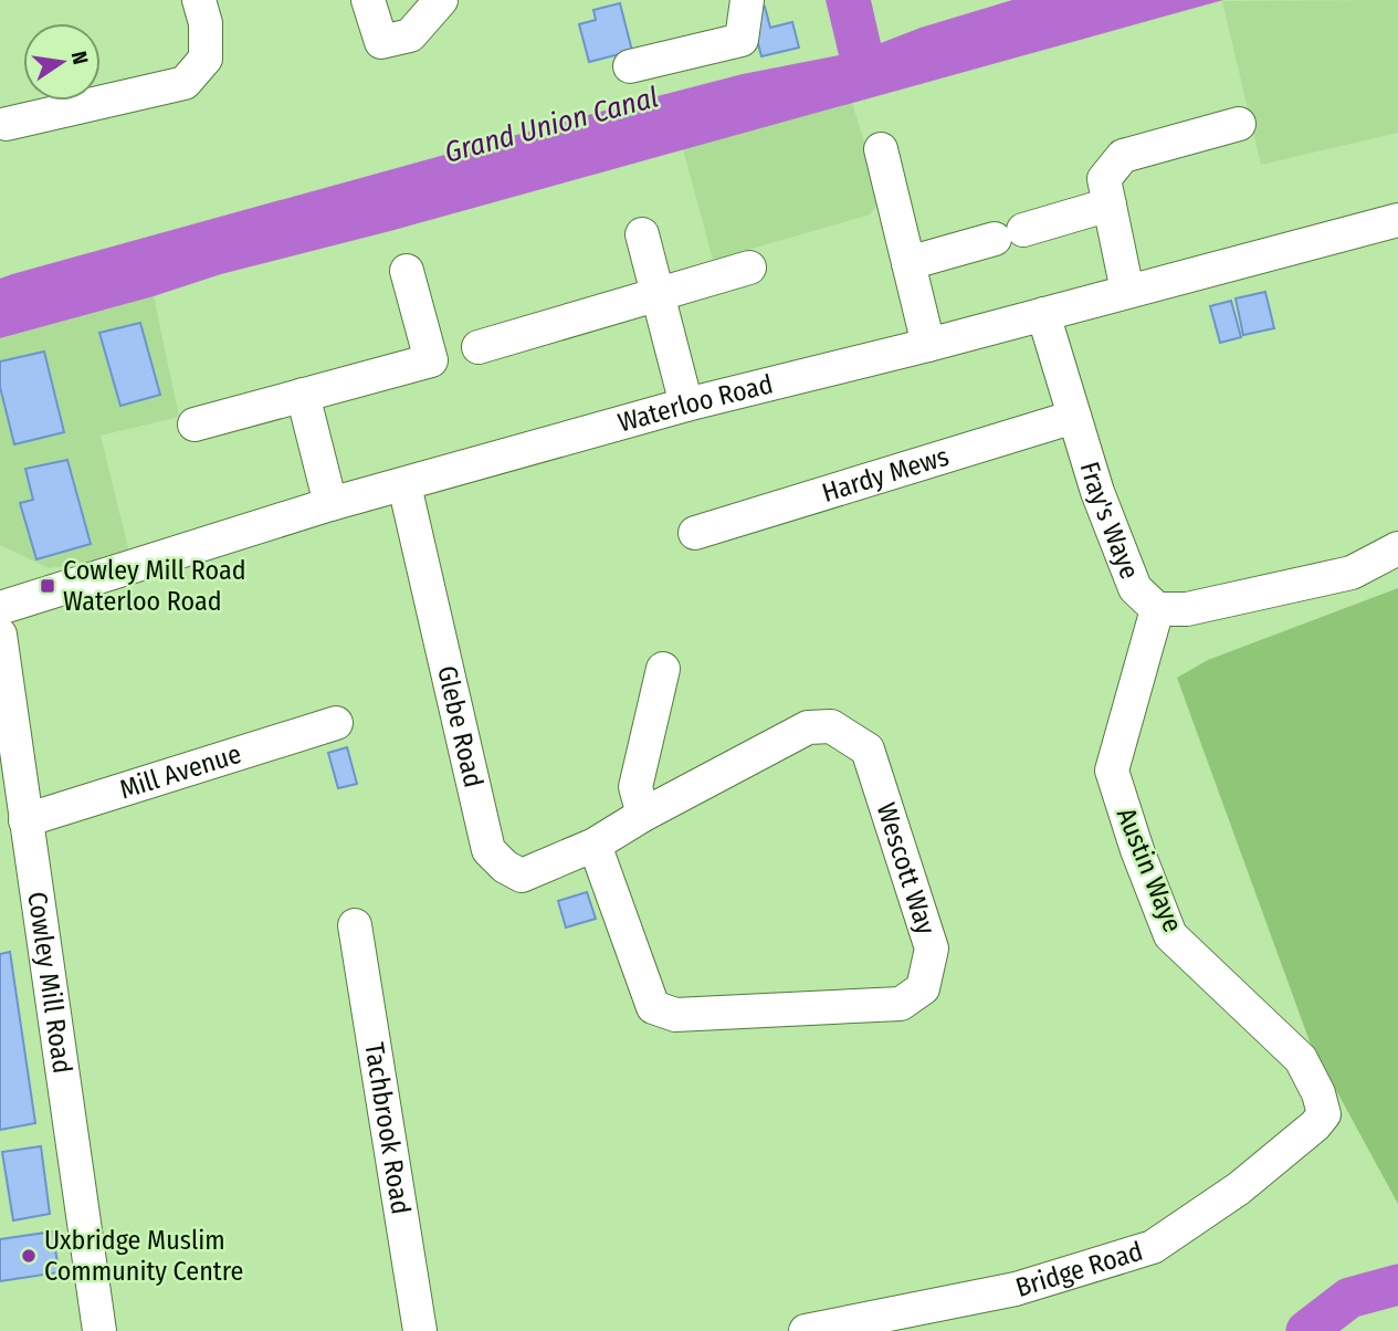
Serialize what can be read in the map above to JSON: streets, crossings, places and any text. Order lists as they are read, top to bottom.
{
  "streets": {
    "street": [
      "Waterloo Road",
      "Hardy Mews",
      "Fray's Waye",
      "Glebe Road",
      "Mill Avenue",
      "Wescott Way",
      "Austin Waye",
      "Cowley Mill Road",
      "Tachbrook Road",
      "Bridge Road"
    ]
  },
  "crossings": [
    ["Waterloo Road", "Fray's Waye"],
    ["Waterloo Road", "Glebe Road"],
    ["Hardy Mews", "Fray's Waye"],
    ["Fray's Waye", "Austin Waye"],
    ["Glebe Road", "Wescott Way"],
    ["Mill Avenue", "Cowley Mill Road"],
    ["Austin Waye", "Bridge Road"]
  ],
  "water": ["Grand Union Canal"],
  "places": {
    "transit": ["Cowley Mill Road Waterloo Road"],
    "other": ["Uxbridge Muslim Community Centre"]
  },
  "north": "right"
}
